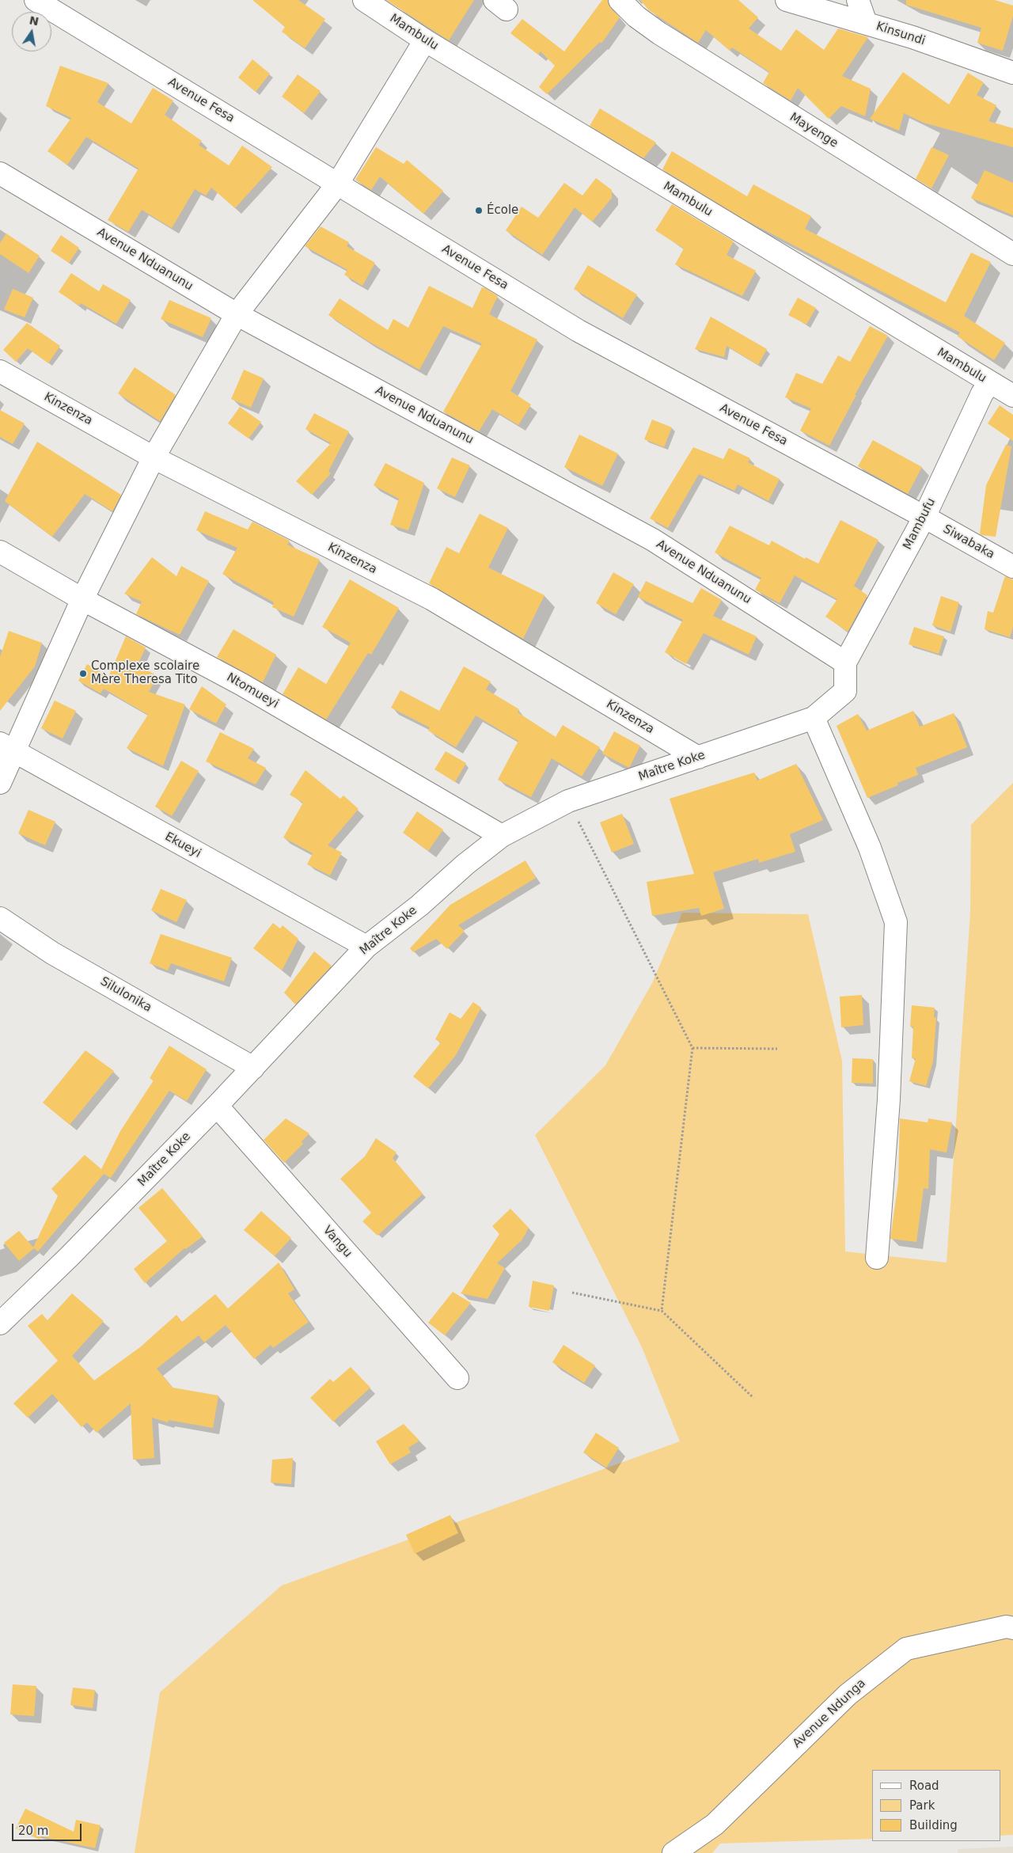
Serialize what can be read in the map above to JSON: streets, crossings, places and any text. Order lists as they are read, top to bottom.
{
  "streets": {
    "street": [
      "Mambulu",
      "Kinsundi",
      "Avenue Fesa",
      "Mayenge",
      "Avenue Nduanunu",
      "Kinzenza",
      "Mambufu",
      "Siwabaka",
      "Ntomueyi",
      "Maître Koke",
      "Ekueyi",
      "Silulonika",
      "Vangu",
      "Avenue Ndunga"
    ]
  },
  "crossings": [
    ["Mambulu", "Mambufu"],
    ["Avenue Fesa", "Mambufu"],
    ["Avenue Fesa", "Siwabaka"],
    ["Avenue Nduanunu", "Mambufu"],
    ["Avenue Nduanunu", "Maître Koke"],
    ["Kinzenza", "Maître Koke"],
    ["Mambufu", "Siwabaka"],
    ["Mambufu", "Maître Koke"],
    ["Ntomueyi", "Maître Koke"],
    ["Maître Koke", "Ekueyi"],
    ["Maître Koke", "Silulonika"],
    ["Maître Koke", "Vangu"]
  ],
  "places": ["École", "Complexe scolaire Mère Theresa Tito"],
  "legend": ["Road", "Park", "Building"],
  "scale_bar": "20 m",
  "north": "top"
}
